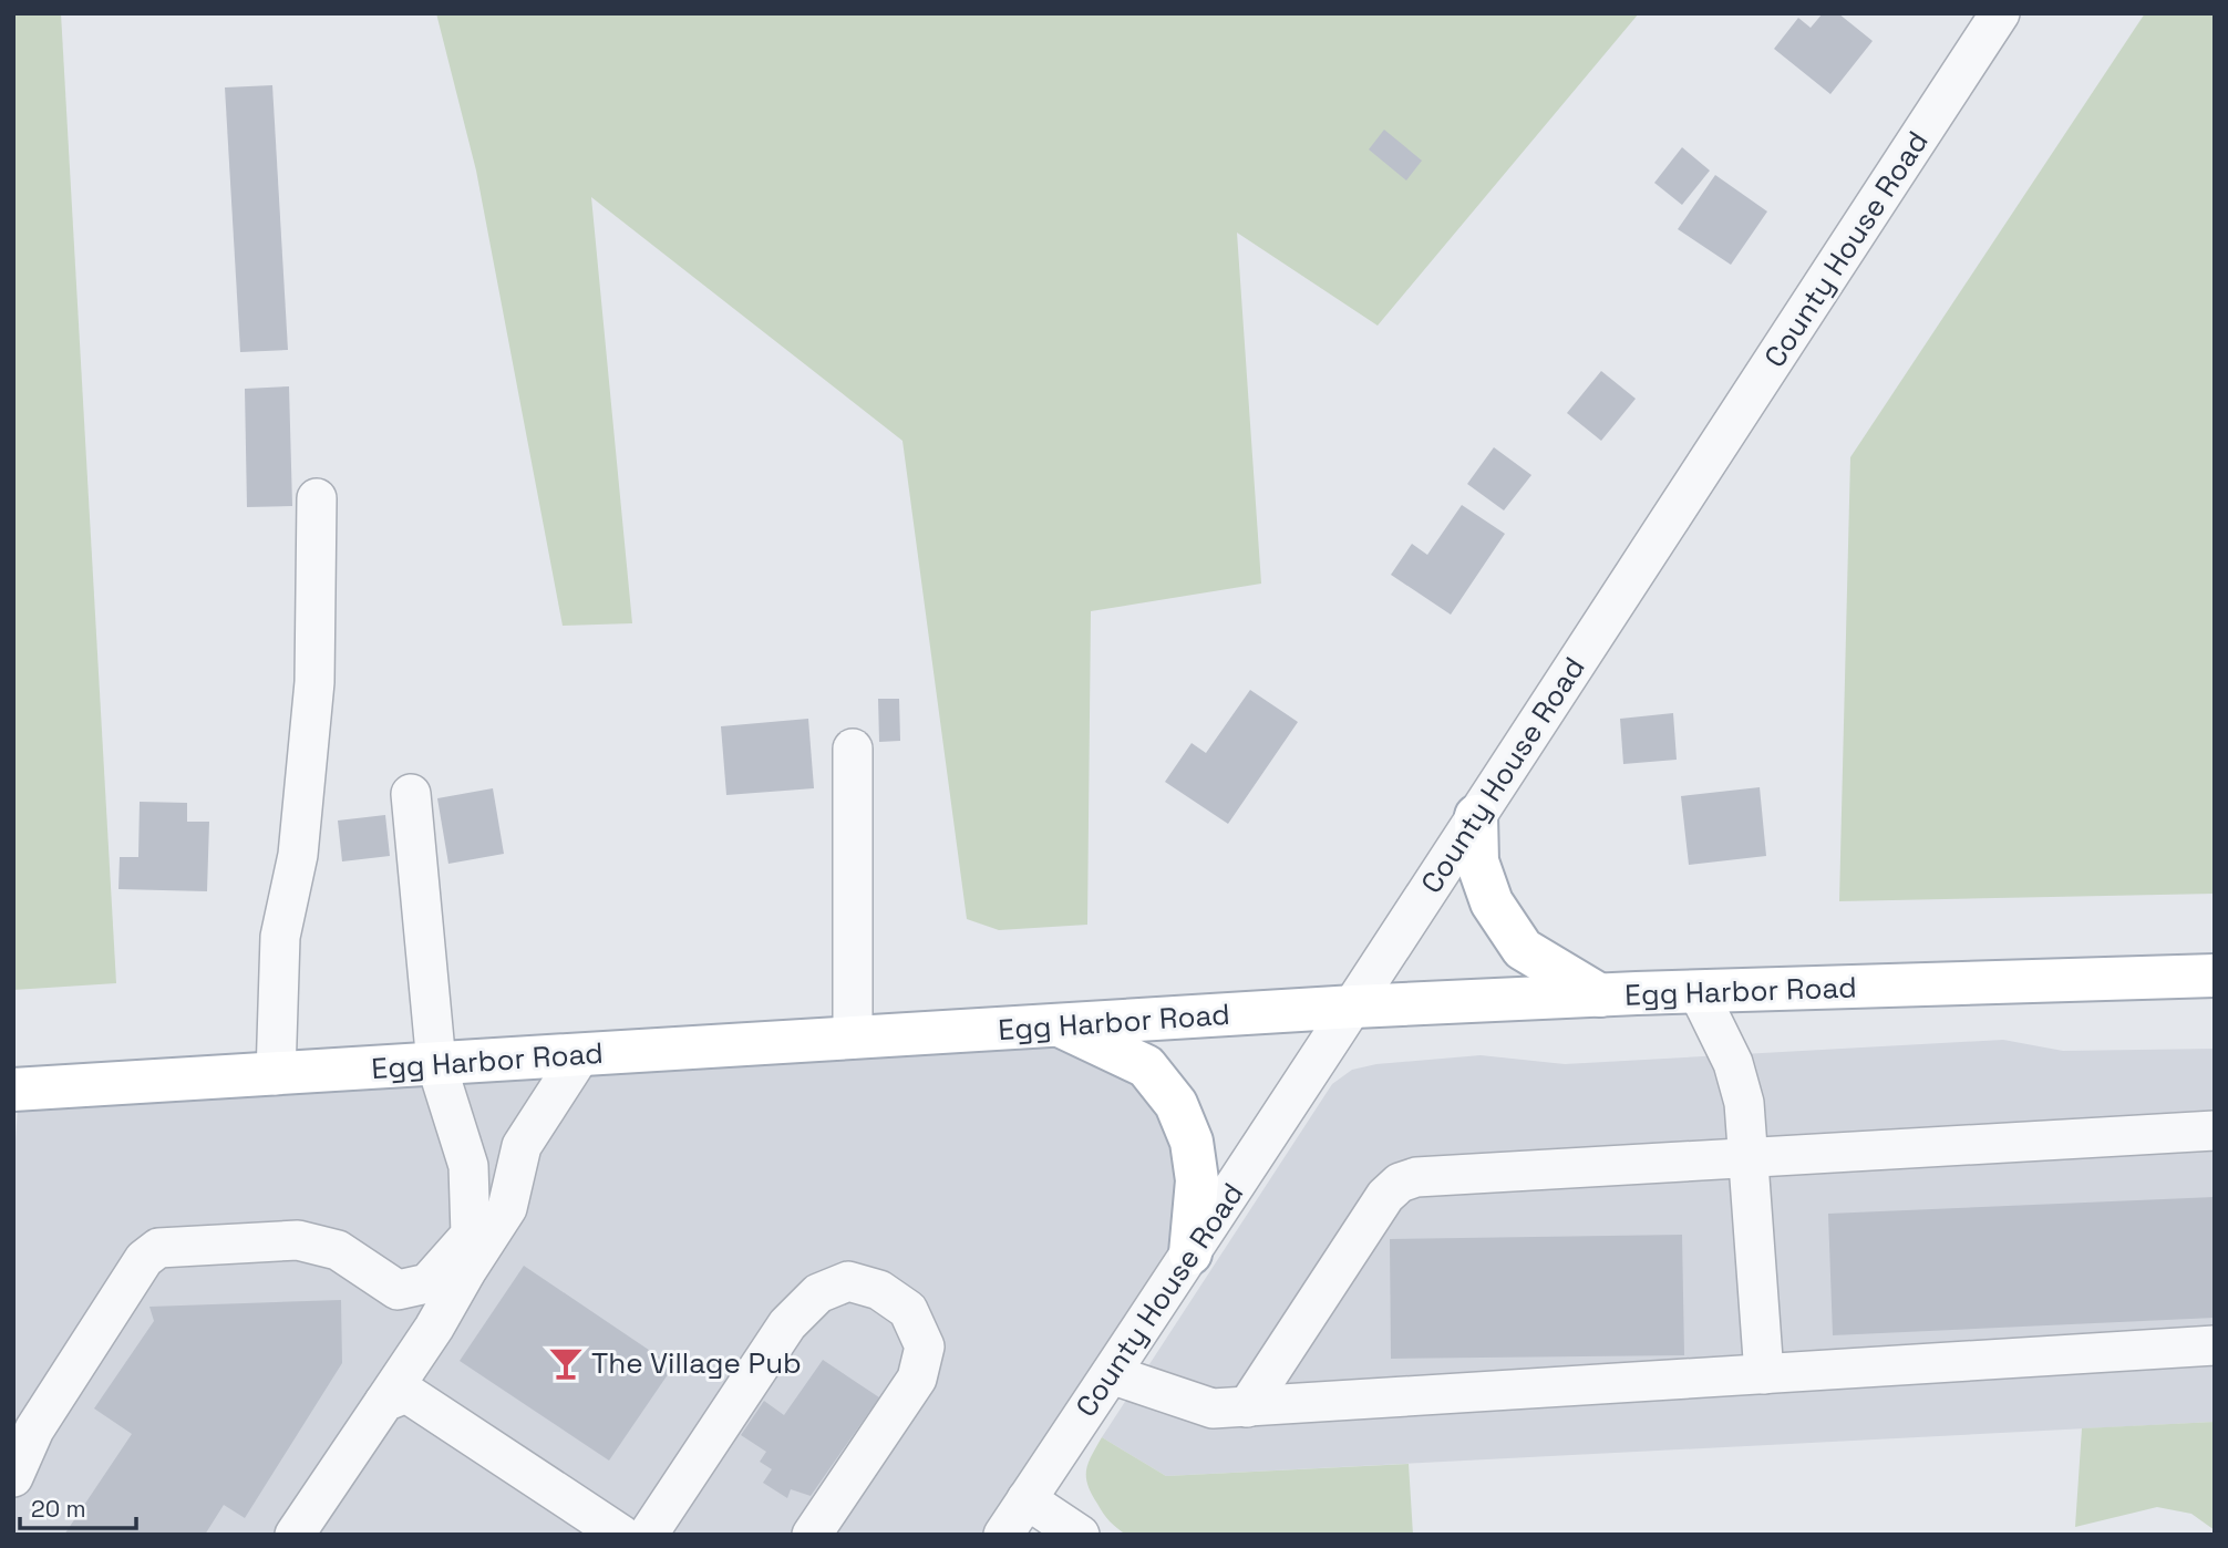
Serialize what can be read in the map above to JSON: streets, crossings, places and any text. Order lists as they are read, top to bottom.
{
  "streets": {
    "main road": ["Egg Harbor Road"],
    "street": ["County House Road"]
  },
  "crossings": [
    ["County House Road", "Egg Harbor Road"]
  ],
  "places": {
    "bar": ["The Village Pub"]
  },
  "scale_bar": "20 m"
}
